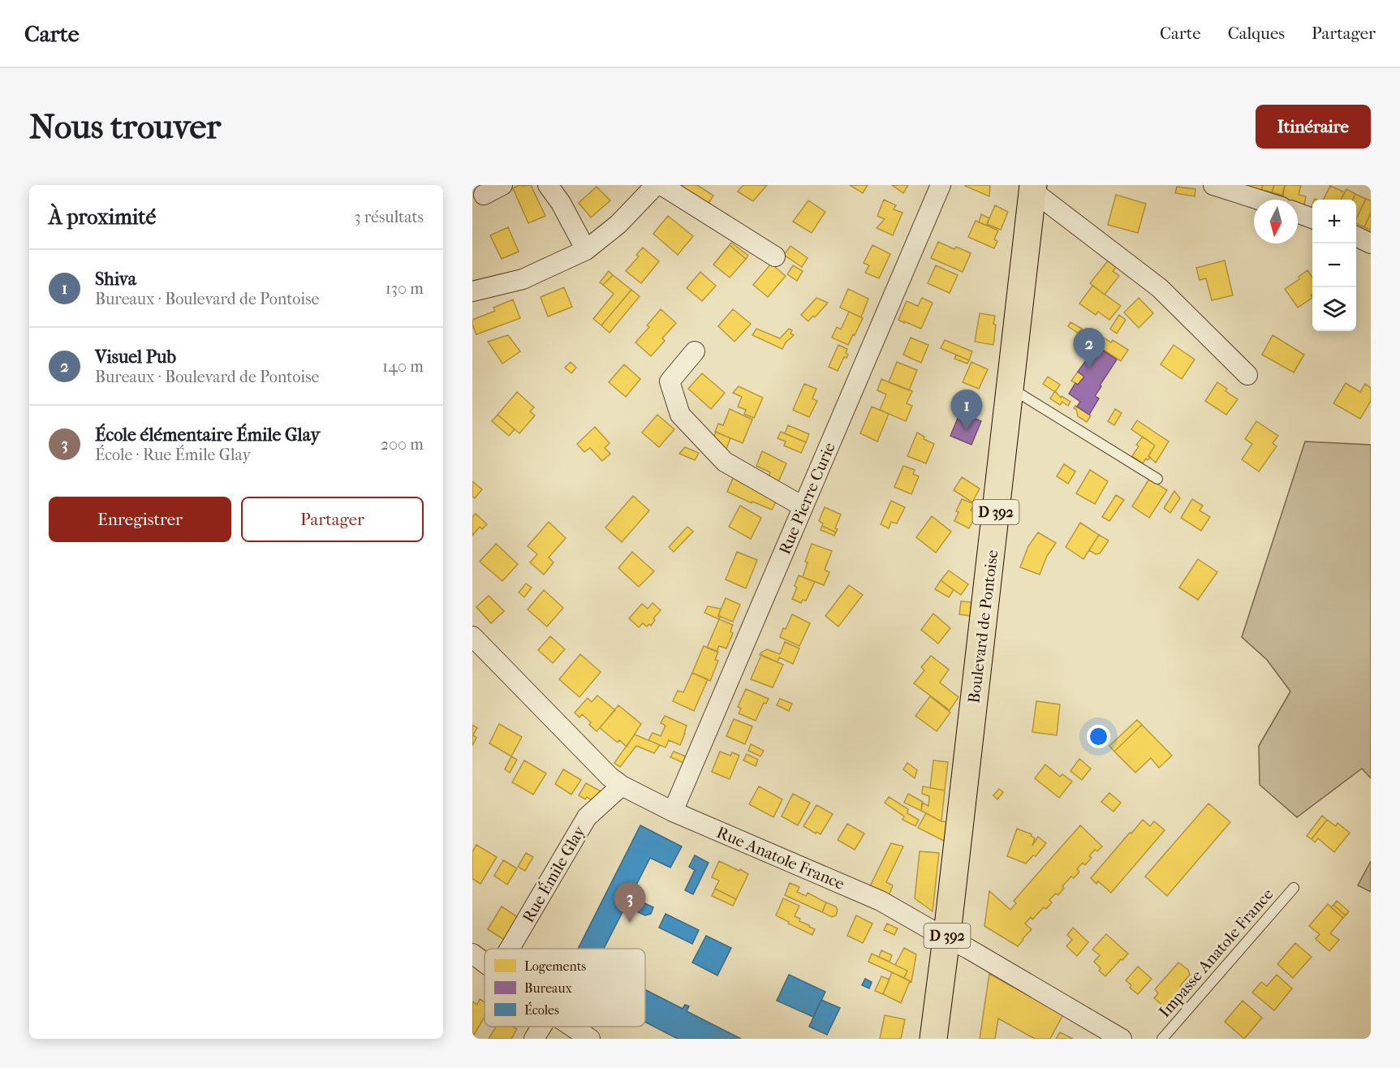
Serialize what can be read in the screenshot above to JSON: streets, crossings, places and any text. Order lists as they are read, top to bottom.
{
  "streets": {
    "main road": ["D 392", "Boulevard de Pontoise"],
    "street": ["Rue Pierre Curie", "Rue Anatole France", "Rue Émile Glay"],
    "lane": ["Impasse Anatole France"]
  },
  "crossings": [
    ["Rue Pierre Curie", "Rue Anatole France"],
    ["Boulevard de Pontoise", "Rue Anatole France"],
    ["Rue Anatole France", "Rue Émile Glay"]
  ],
  "legend": ["Logements", "Bureaux", "Écoles"],
  "north": "bottom",
  "page": {
    "header": "Carte",
    "nav": ["Carte", "Calques", "Partager"],
    "buttons": [
      "Itinéraire",
      ["Enregistrer", "Partager"]
    ],
    "title": "Nous trouver",
    "heading": ["À proximité", "3 résultats"],
    "map_buttons": ["+", "−"],
    "list": [
      {
        "mark": "1",
        "name": "Shiva",
        "note": "Bureaux · Boulevard de Pontoise",
        "value": "130 m"
      },
      {
        "mark": "2",
        "name": "Visuel Pub",
        "note": "Bureaux · Boulevard de Pontoise",
        "value": "140 m"
      },
      {
        "mark": "3",
        "name": "École élémentaire Émile Glay",
        "note": "École · Rue Émile Glay",
        "value": "200 m"
      }
    ],
    "pins": ["2", "1", "3"]
  }
}
